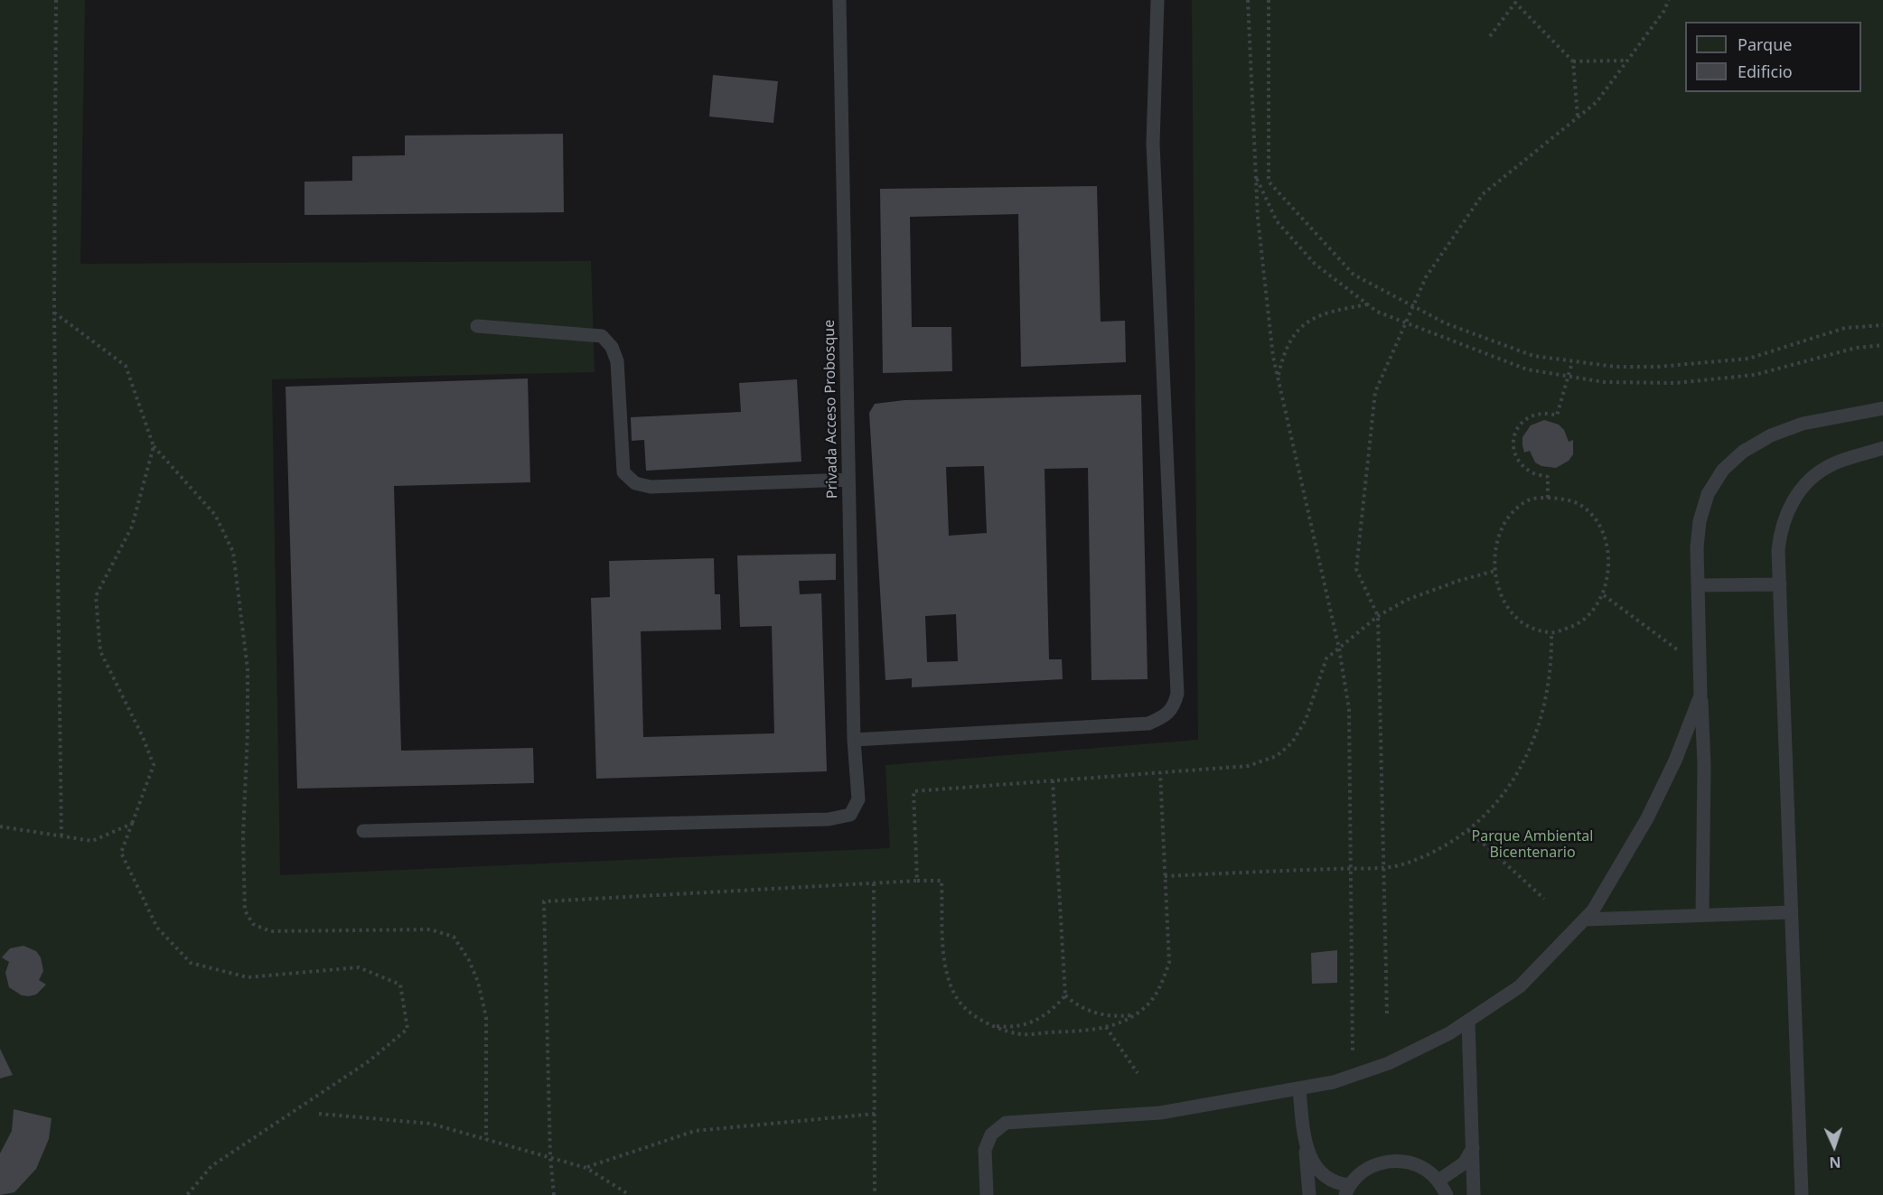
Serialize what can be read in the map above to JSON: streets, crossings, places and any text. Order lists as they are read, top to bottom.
{
  "streets": {
    "lane": ["Privada Acceso Probosque"]
  },
  "parks": ["Parque Ambiental Bicentenario"],
  "legend": ["Parque", "Edificio"],
  "north": "bottom"
}
